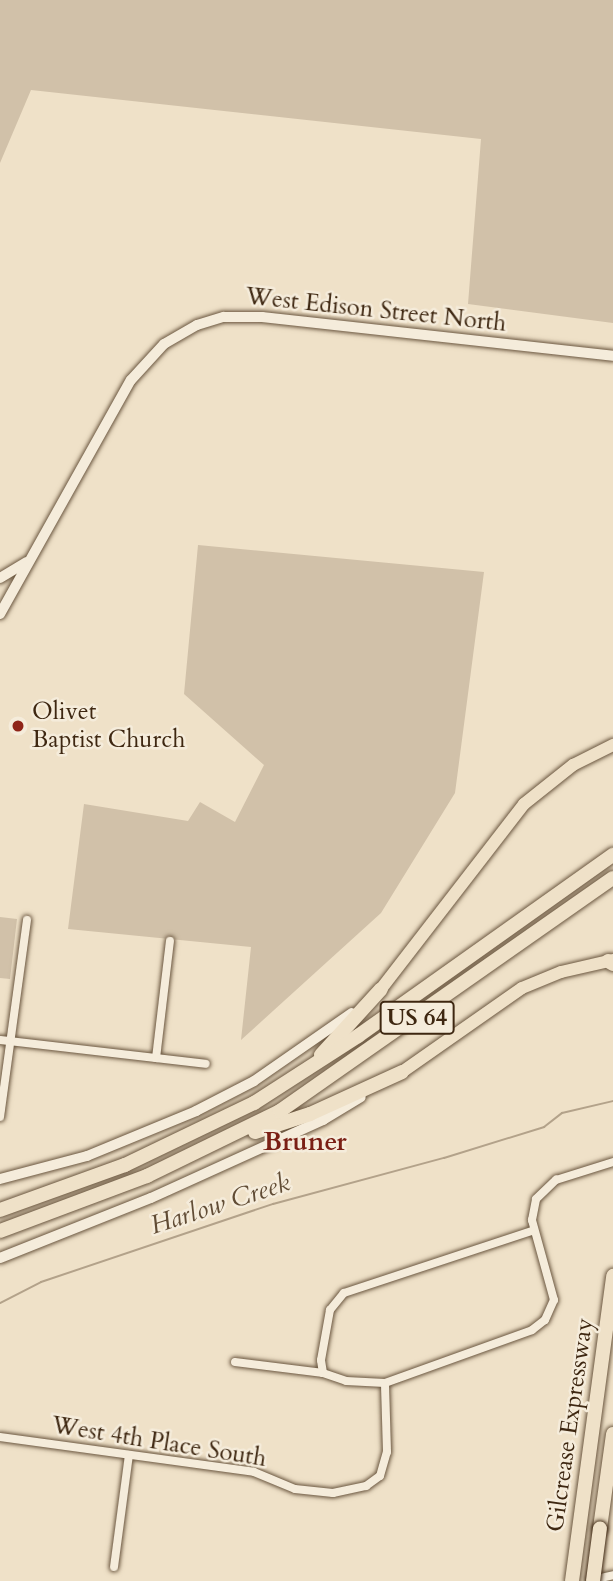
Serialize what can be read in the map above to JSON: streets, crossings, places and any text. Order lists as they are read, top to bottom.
{
  "streets": {
    "highway": ["US 64", "Gilcrease Expressway"],
    "street": ["West Edison Street North", "West 4th Place South"]
  },
  "districts": ["Bruner"],
  "water": ["Harlow Creek"],
  "places": ["Olivet Baptist Church"]
}
